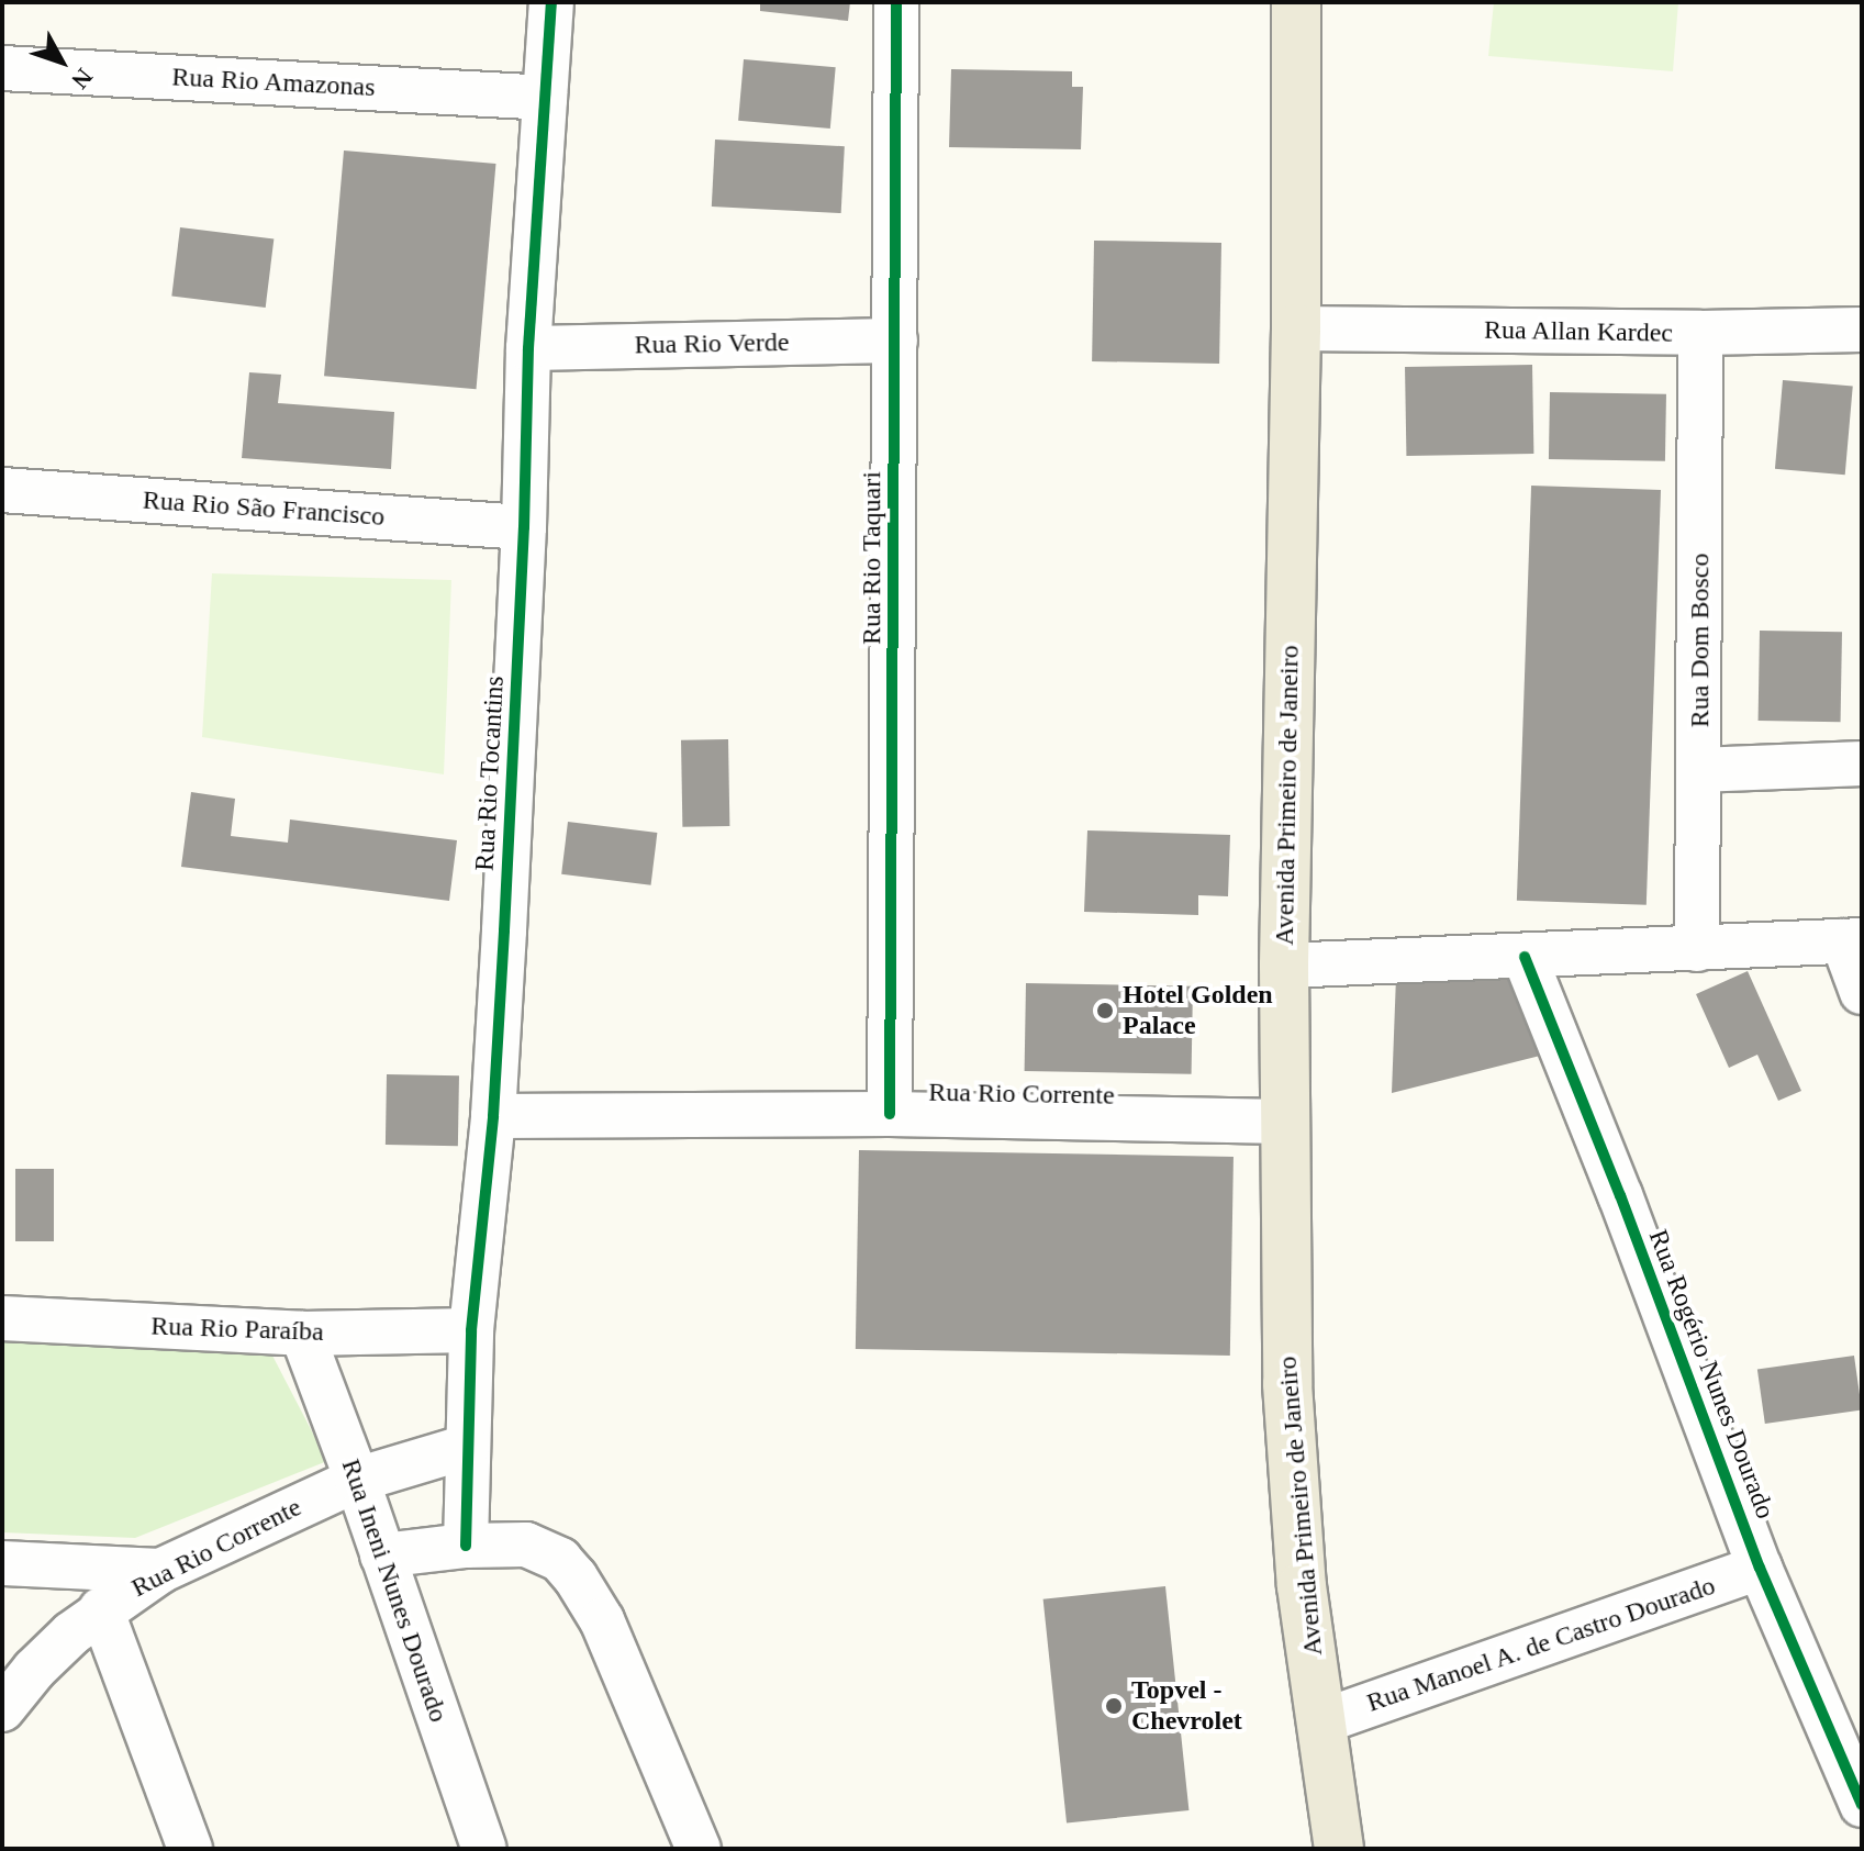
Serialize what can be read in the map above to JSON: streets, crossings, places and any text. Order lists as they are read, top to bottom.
{
  "streets": {
    "main road": ["Avenida Primeiro de Janeiro"],
    "street": [
      "Rua Rio Amazonas",
      "Rua Allan Kardec",
      "Rua Rio Verde",
      "Rua Rio São Francisco",
      "Rua Rio Taquari",
      "Rua Dom Bosco",
      "Rua Rio Tocantins",
      "Rua Rio Corrente",
      "Rua Rio Paraíba",
      "Rua Rogério Nunes Dourado",
      "Rua Ineni Nunes Dourado",
      "Rua Manoel A. de Castro Dourado"
    ]
  },
  "crossings": [
    ["Rua Rio Amazonas", "Rua Rio Tocantins"],
    ["Rua Allan Kardec", "Rua Dom Bosco"],
    ["Rua Allan Kardec", "Avenida Primeiro de Janeiro"],
    ["Rua Rio Verde", "Rua Rio Taquari"],
    ["Rua Rio Verde", "Rua Rio Tocantins"],
    ["Rua Rio São Francisco", "Rua Rio Tocantins"],
    ["Rua Rio Taquari", "Rua Rio Corrente"],
    ["Rua Rio Tocantins", "Rua Rio Corrente"],
    ["Rua Rio Tocantins", "Rua Rio Paraíba"],
    ["Avenida Primeiro de Janeiro", "Rua Rio Corrente"],
    ["Avenida Primeiro de Janeiro", "Rua Manoel A. de Castro Dourado"],
    ["Rua Rio Corrente", "Rua Ineni Nunes Dourado"],
    ["Rua Rio Paraíba", "Rua Ineni Nunes Dourado"],
    ["Rua Rogério Nunes Dourado", "Rua Manoel A. de Castro Dourado"]
  ],
  "places": ["Hotel Golden Palace", "Topvel - Chevrolet"],
  "north": "bottom right"
}
